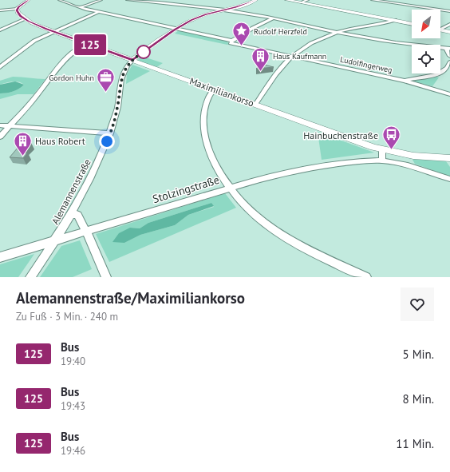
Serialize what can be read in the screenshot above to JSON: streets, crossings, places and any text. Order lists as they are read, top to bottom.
{
  "streets": {
    "street": [
      "Ludolfingerweg",
      "Maximiliankorso",
      "Stolzingstraße",
      "Alemannenstraße"
    ]
  },
  "crossings": [
    ["Ludolfingerweg", "Alemannenstraße"],
    ["Maximiliankorso", "Alemannenstraße"],
    ["Stolzingstraße", "Alemannenstraße"]
  ],
  "places": {
    "place": ["Rudolf Herzfeld"],
    "building": ["Haus Kaufmann", "Haus Robert"],
    "office": ["Gordon Huhn"],
    "bus stop": ["Hainbuchenstraße"]
  },
  "lines": ["bus line 125"],
  "north": "bottom left",
  "page": {
    "on_map": "125",
    "heading": ["Alemannenstraße/Maximiliankorso", "Zu Fuß · 3 Min. · 240 m"],
    "list": [
      {
        "mark": "125",
        "name": "Bus",
        "note": "19:40",
        "value": "5 Min."
      },
      {
        "mark": "125",
        "name": "Bus",
        "note": "19:43",
        "value": "8 Min."
      },
      {
        "mark": "125",
        "name": "Bus",
        "note": "19:46",
        "value": "11 Min."
      }
    ]
  }
}
